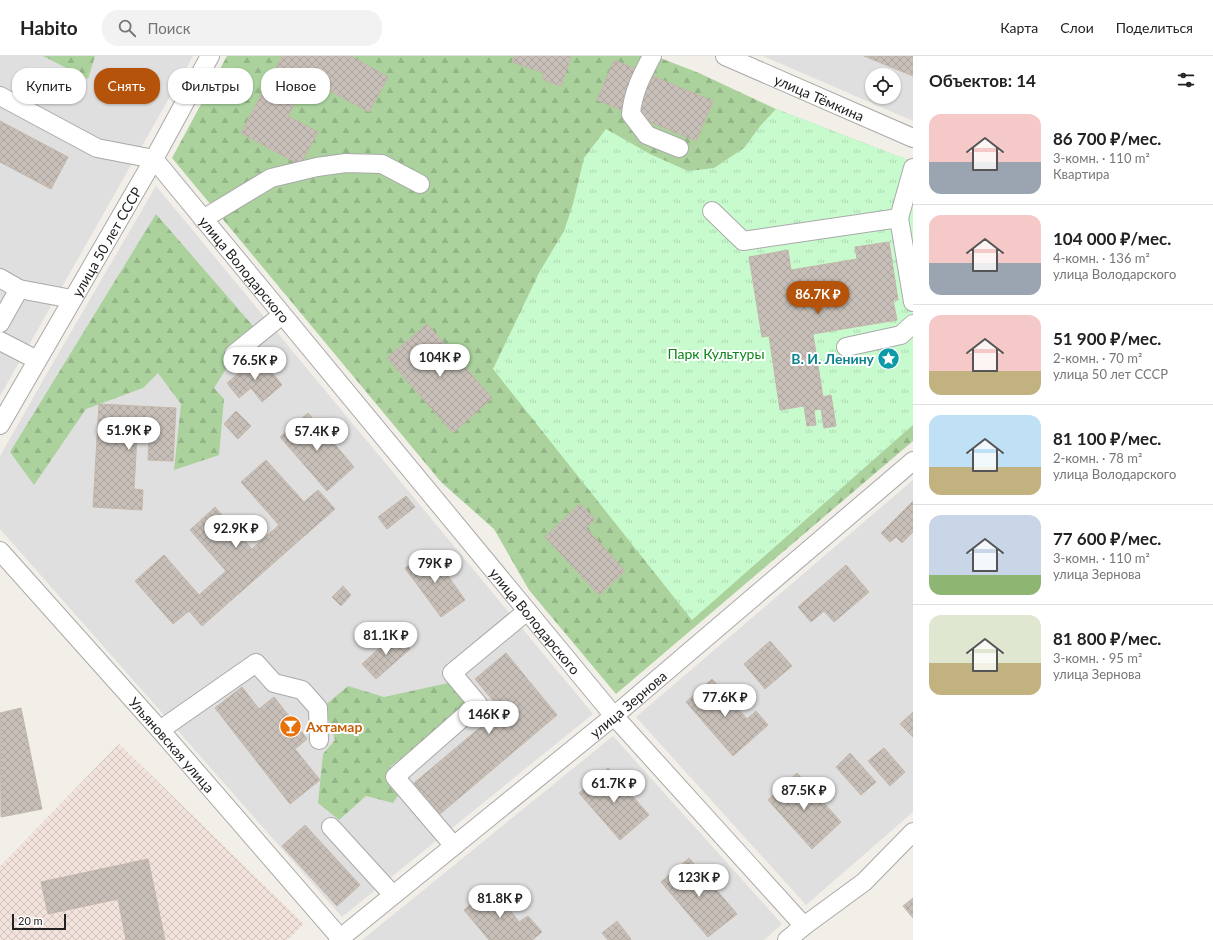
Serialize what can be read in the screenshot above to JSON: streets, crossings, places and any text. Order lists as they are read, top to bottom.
{
  "streets": {
    "street": [
      "улица Тёмкина",
      "улица 50 лет СССР",
      "улица Володарского",
      "улица Зернова",
      "Ульяновская улица"
    ]
  },
  "crossings": [
    ["улица 50 лет СССР", "улица Володарского"],
    ["улица Володарского", "улица Зернова"],
    ["улица Зернова", "Ульяновская улица"]
  ],
  "parks": ["Парк Культуры"],
  "places": {
    "place": ["В. И. Ленину"],
    "bar": ["Ахтамар"]
  },
  "scale_bar": "20 m",
  "page": {
    "header": "Habito",
    "search": "Поиск",
    "nav": ["Карта", "Слои", "Поделиться"],
    "heading": "Объектов: 14",
    "chip": [
      "Купить",
      "Снять",
      "Фильтры",
      "Новое"
    ],
    "list": [
      {
        "name": "86 700 ₽/мес.",
        "note": "3-комн. · 110 m² · Квартира"
      },
      {
        "name": "104 000 ₽/мес.",
        "note": "4-комн. · 136 m² · улица Володарского"
      },
      {
        "name": "51 900 ₽/мес.",
        "note": "2-комн. · 70 m² · улица 50 лет СССР"
      },
      {
        "name": "81 100 ₽/мес.",
        "note": "2-комн. · 78 m² · улица Володарского"
      },
      {
        "name": "77 600 ₽/мес.",
        "note": "3-комн. · 110 m² · улица Зернова"
      },
      {
        "name": "81 800 ₽/мес.",
        "note": "3-комн. · 95 m² · улица Зернова"
      }
    ],
    "price": [
      "86.7K ₽",
      "104K ₽",
      "76.5K ₽",
      "51.9K ₽",
      "57.4K ₽",
      "92.9K ₽",
      "79K ₽",
      "81.1K ₽",
      "77.6K ₽",
      "146K ₽",
      "61.7K ₽",
      "87.5K ₽",
      "123K ₽",
      "81.8K ₽"
    ],
    "scale": "20 m"
  }
}
